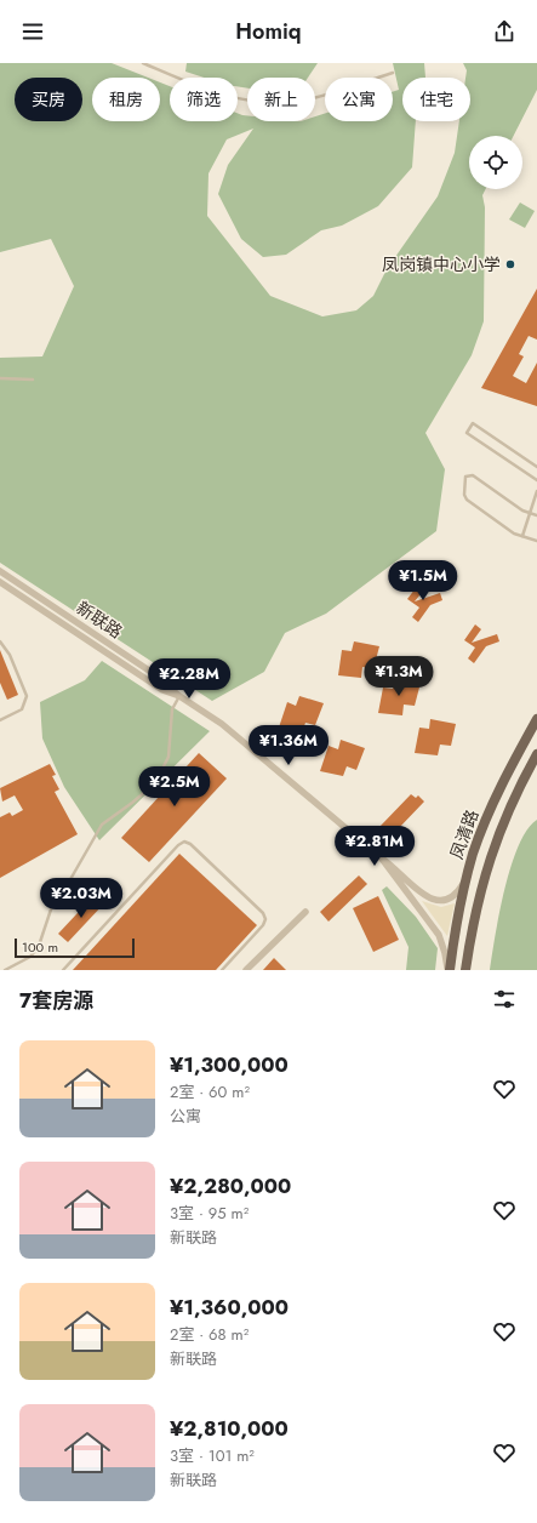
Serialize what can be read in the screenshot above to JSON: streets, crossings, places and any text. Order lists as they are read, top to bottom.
{
  "streets": {
    "main road": ["凤清路"],
    "street": ["新联路"]
  },
  "crossings": [
    ["新联路", "凤清路"]
  ],
  "places": ["凤岗镇中心小学"],
  "scale_bar": "100 m",
  "page": {
    "header": "Homiq",
    "chip": [
      "买房",
      "租房",
      "筛选",
      "新上",
      "公寓",
      "住宅"
    ],
    "price": [
      "¥1.5M",
      "¥1.3M",
      "¥2.28M",
      "¥1.36M",
      "¥2.5M",
      "¥2.81M",
      "¥2.03M"
    ],
    "scale": "100 m",
    "heading": "7套房源",
    "list": [
      {
        "name": "¥1,300,000",
        "note": "2室 · 60 m² · 公寓"
      },
      {
        "name": "¥2,280,000",
        "note": "3室 · 95 m² · 新联路"
      },
      {
        "name": "¥1,360,000",
        "note": "2室 · 68 m² · 新联路"
      },
      {
        "name": "¥2,810,000",
        "note": "3室 · 101 m² · 新联路"
      }
    ]
  }
}
